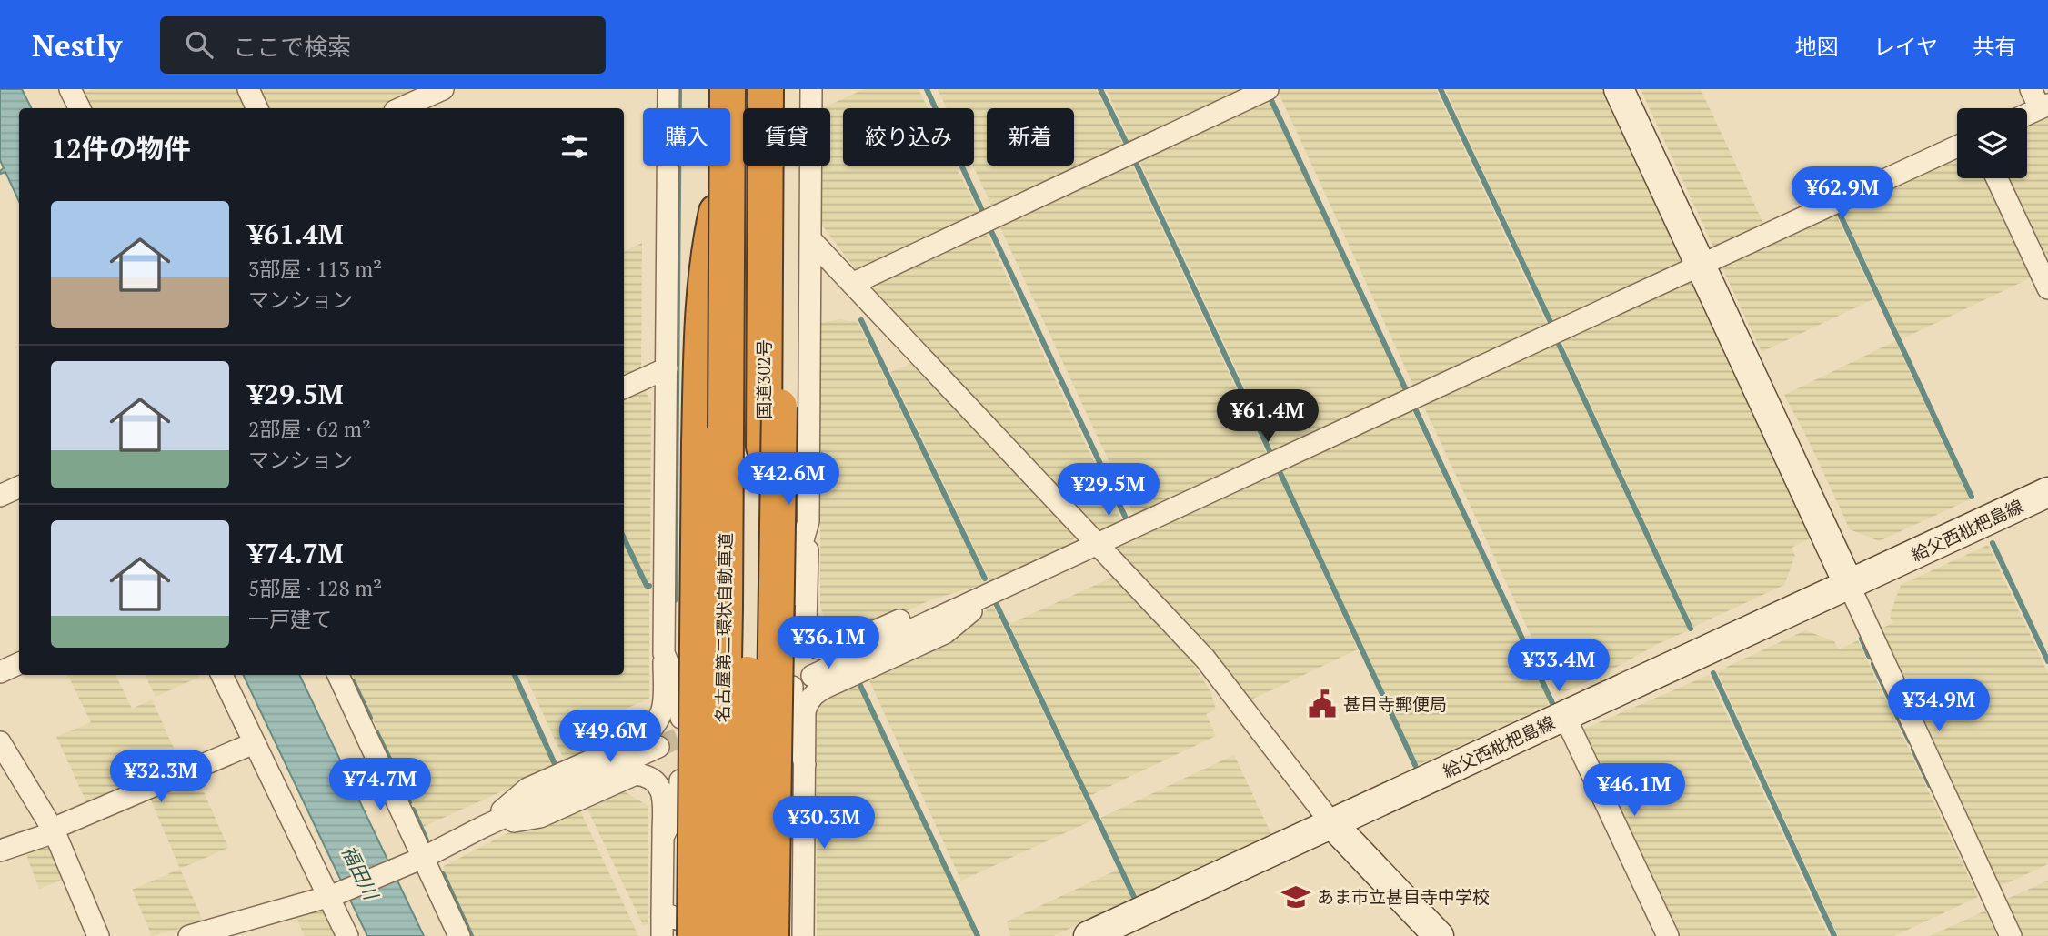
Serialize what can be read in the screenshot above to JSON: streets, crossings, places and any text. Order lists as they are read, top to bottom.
{
  "streets": {
    "highway": ["国道302号", "名古屋第二環状自動車道"],
    "main road": ["給父西枇杷島線"]
  },
  "water": ["福田川"],
  "places": {
    "public building": ["甚目寺郵便局"],
    "school or university": ["あま市立甚目寺中学校"]
  },
  "page": {
    "header": "Nestly",
    "search": "ここで検索",
    "nav": ["地図", "レイヤ", "共有"],
    "chip": [
      "購入",
      "賃貸",
      "絞り込み",
      "新着"
    ],
    "heading": "12件の物件",
    "price": [
      "¥62.9M",
      "¥61.4M",
      "¥42.6M",
      "¥29.5M",
      "¥36.1M",
      "¥33.4M",
      "¥34.9M",
      "¥49.6M",
      "¥32.3M",
      "¥74.7M",
      "¥46.1M",
      "¥30.3M"
    ],
    "list": [
      {
        "name": "¥61.4M",
        "note": "3部屋 · 113 m² · マンション"
      },
      {
        "name": "¥29.5M",
        "note": "2部屋 · 62 m² · マンション"
      },
      {
        "name": "¥74.7M",
        "note": "5部屋 · 128 m² · 一戸建て"
      }
    ]
  }
}
